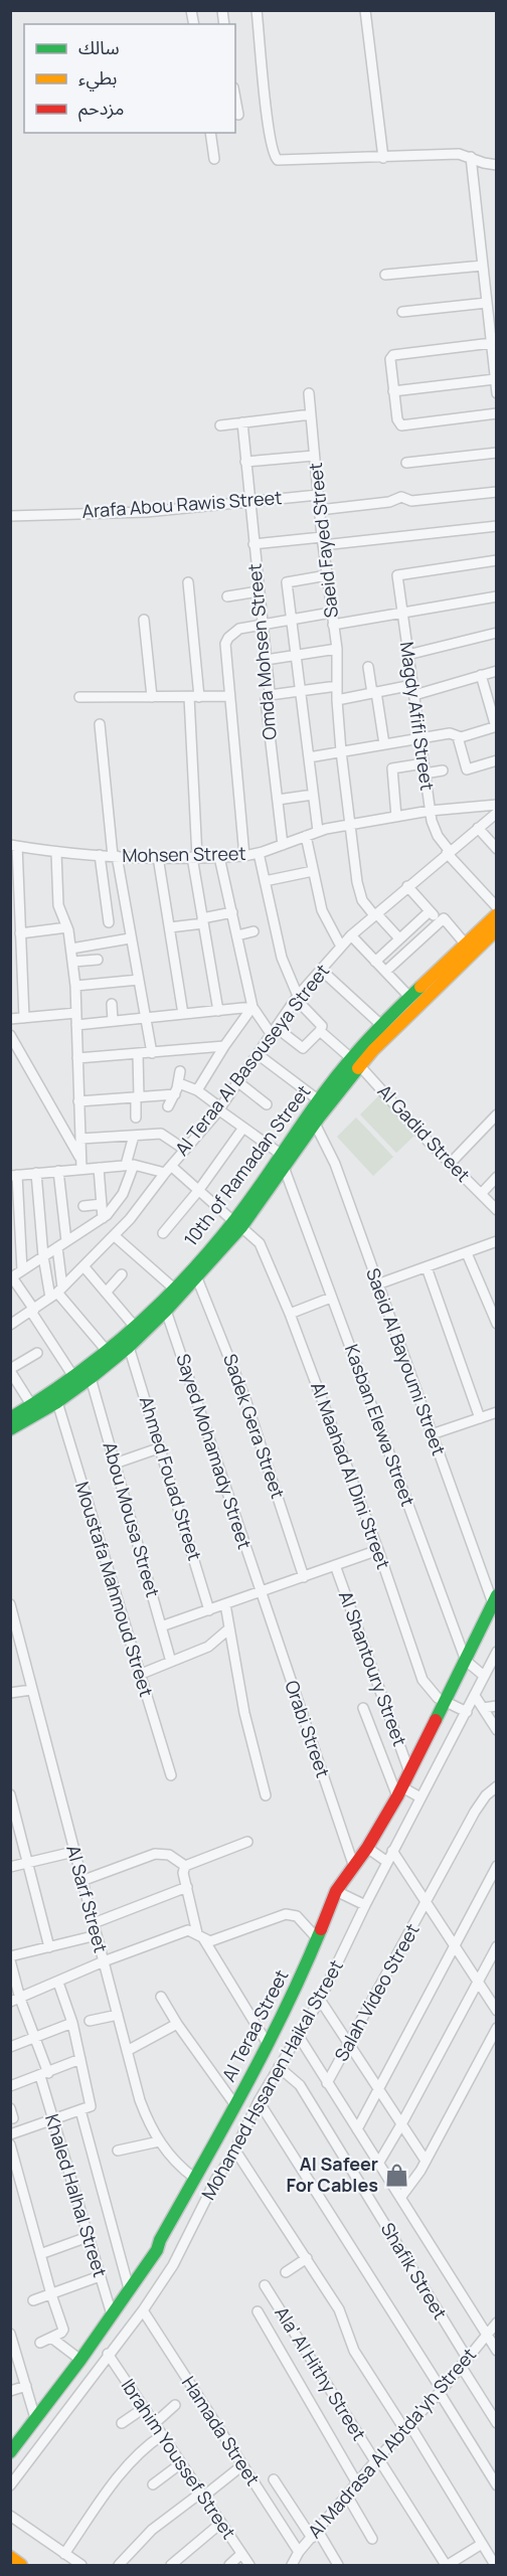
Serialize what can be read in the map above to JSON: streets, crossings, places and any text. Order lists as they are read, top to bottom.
{
  "streets": {
    "main road": ["10th of Ramadan Street", "Al Teraa Street"],
    "street": [
      "Arafa Abou Rawis Street",
      "Saeid Fayed Street",
      "Omda Mohsen Street",
      "Magdy Afifi Street",
      "Mohsen Street",
      "Al Teraa Al Basouseya Street",
      "Al Gadid Street",
      "Saeid Al Bayoumi Street",
      "Kasban Elewa Street",
      "Sadek Gera Street",
      "Sayed Mohamady Street",
      "Al Maahad Al Dini Street",
      "Ahmed Fouad Street",
      "Abou Mousa Street",
      "Moustafa Mahmoud Street",
      "Al Shantoury Street",
      "Orabi Street",
      "Al Sarf Street",
      "Salah Video Street",
      "Mohamed Hssanen Haikal Street",
      "Khaled Halhal Street",
      "Shafik Street",
      "Ala' Al Hithy Street",
      "Hamada Street",
      "Al Madrasa Al Abtda'yh Street",
      "Ibrahim Youssef Street"
    ]
  },
  "crossings": [
    ["Arafa Abou Rawis Street", "Saeid Fayed Street"],
    ["Arafa Abou Rawis Street", "Omda Mohsen Street"],
    ["Saeid Fayed Street", "Mohsen Street"],
    ["Saeid Fayed Street", "Al Teraa Al Basouseya Street"],
    ["Omda Mohsen Street", "Mohsen Street"],
    ["Magdy Afifi Street", "Mohsen Street"],
    ["Magdy Afifi Street", "Al Teraa Al Basouseya Street"],
    ["Al Teraa Al Basouseya Street", "Al Gadid Street"],
    ["Al Teraa Al Basouseya Street", "Al Maahad Al Dini Street"],
    ["Al Gadid Street", "10th of Ramadan Street"],
    ["10th of Ramadan Street", "Saeid Al Bayoumi Street"],
    ["10th of Ramadan Street", "Kasban Elewa Street"],
    ["10th of Ramadan Street", "Sadek Gera Street"],
    ["10th of Ramadan Street", "Sayed Mohamady Street"],
    ["10th of Ramadan Street", "Al Maahad Al Dini Street"],
    ["10th of Ramadan Street", "Ahmed Fouad Street"],
    ["10th of Ramadan Street", "Abou Mousa Street"],
    ["10th of Ramadan Street", "Moustafa Mahmoud Street"],
    ["Saeid Al Bayoumi Street", "Al Teraa Street"],
    ["Kasban Elewa Street", "Al Teraa Street"],
    ["Sayed Mohamady Street", "Orabi Street"],
    ["Al Maahad Al Dini Street", "Al Teraa Street"],
    ["Al Maahad Al Dini Street", "Mohamed Hssanen Haikal Street"],
    ["Al Shantoury Street", "Al Teraa Street"],
    ["Orabi Street", "Al Teraa Street"],
    ["Al Sarf Street", "Al Teraa Street"],
    ["Al Teraa Street", "Khaled Halhal Street"],
    ["Mohamed Hssanen Haikal Street", "Shafik Street"],
    ["Mohamed Hssanen Haikal Street", "Hamada Street"],
    ["Mohamed Hssanen Haikal Street", "Ibrahim Youssef Street"],
    ["Shafik Street", "Al Madrasa Al Abtda'yh Street"],
    ["Ala' Al Hithy Street", "Al Madrasa Al Abtda'yh Street"],
    ["Hamada Street", "Al Madrasa Al Abtda'yh Street"]
  ],
  "places": {
    "shop": ["Al Safeer For Cables"]
  },
  "legend": ["سالك", "بطيء", "مزدحم"]
}
